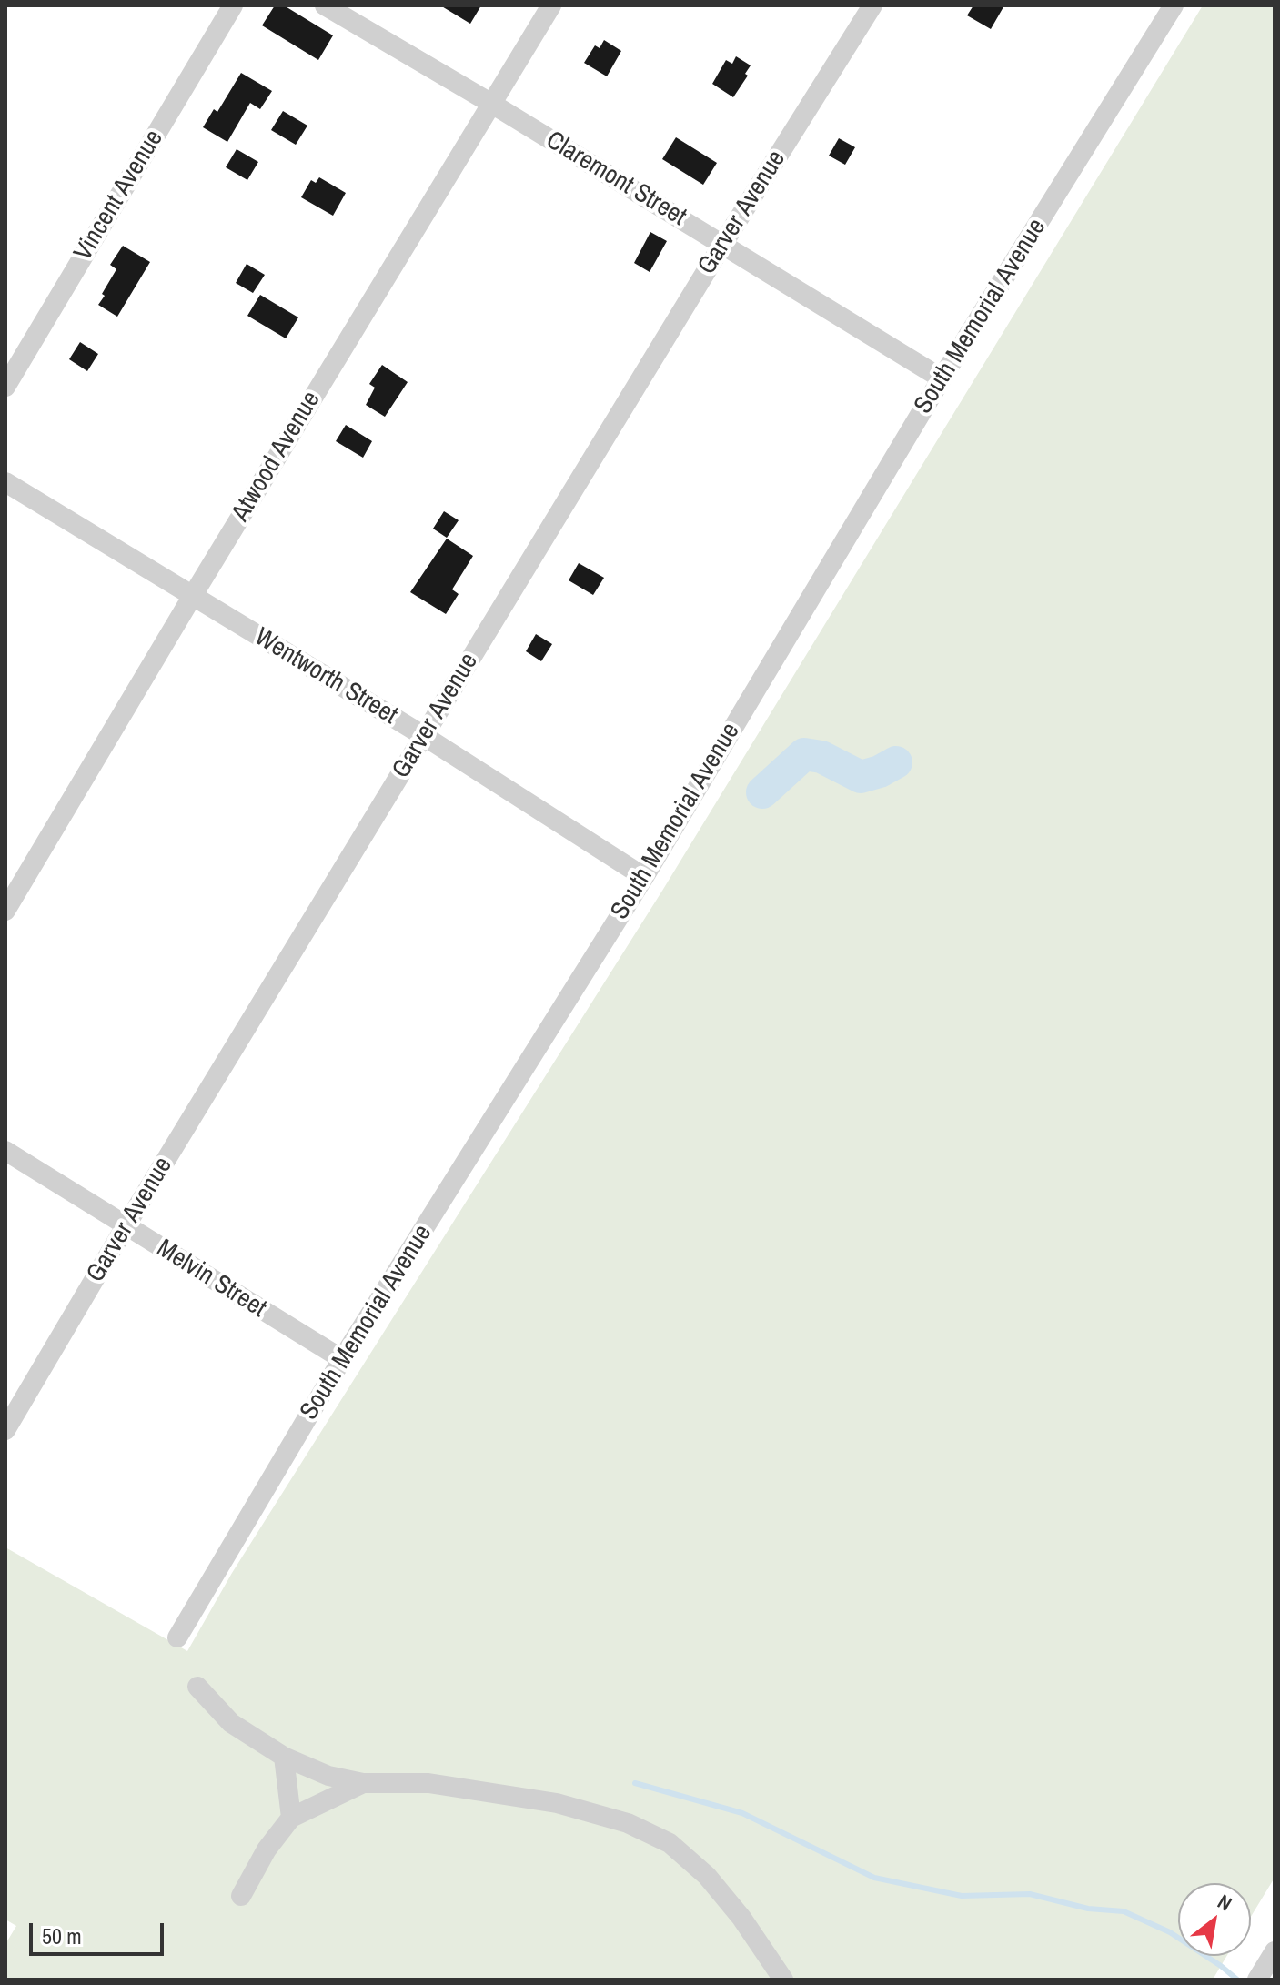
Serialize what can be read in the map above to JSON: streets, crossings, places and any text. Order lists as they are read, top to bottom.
{
  "streets": {
    "street": [
      "Claremont Street",
      "Vincent Avenue",
      "Garver Avenue",
      "South Memorial Avenue",
      "Atwood Avenue",
      "Wentworth Street",
      "Melvin Street"
    ]
  },
  "crossings": [
    ["Claremont Street", "Garver Avenue"],
    ["Claremont Street", "South Memorial Avenue"],
    ["Claremont Street", "Atwood Avenue"],
    ["Garver Avenue", "Wentworth Street"],
    ["Garver Avenue", "Melvin Street"],
    ["South Memorial Avenue", "Wentworth Street"],
    ["South Memorial Avenue", "Melvin Street"],
    ["Atwood Avenue", "Wentworth Street"]
  ],
  "scale_bar": "50 m",
  "north": "top right"
}
